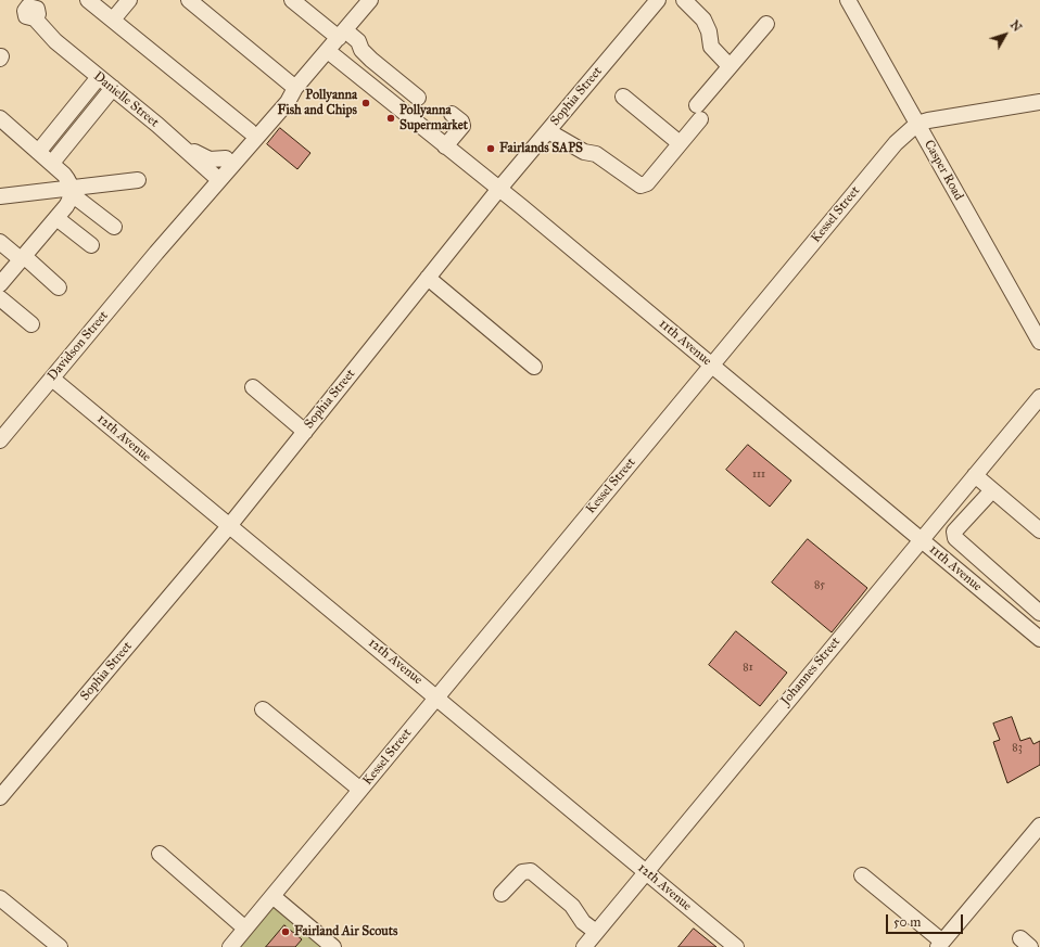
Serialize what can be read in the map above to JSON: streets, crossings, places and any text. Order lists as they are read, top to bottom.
{
  "streets": {
    "street": [
      "Sophia Street",
      "Danielle Street",
      "Casper Road",
      "Kessel Street",
      "11th Avenue",
      "Davidson Street",
      "12th Avenue",
      "Johannes Street"
    ]
  },
  "crossings": [
    ["Sophia Street", "11th Avenue"],
    ["Sophia Street", "12th Avenue"],
    ["Danielle Street", "Davidson Street"],
    ["Casper Road", "Kessel Street"],
    ["Kessel Street", "11th Avenue"],
    ["Kessel Street", "12th Avenue"],
    ["11th Avenue", "Davidson Street"],
    ["11th Avenue", "Johannes Street"],
    ["Davidson Street", "12th Avenue"],
    ["12th Avenue", "Johannes Street"]
  ],
  "places": [
    "Pollyanna Fish and Chips",
    "Pollyanna Supermarket",
    "Fairlands SAPS",
    "Fairland Air Scouts"
  ],
  "house_numbers": [
    "111",
    "85",
    "81",
    "83"
  ],
  "scale_bar": "50 m",
  "north": "top right"
}
